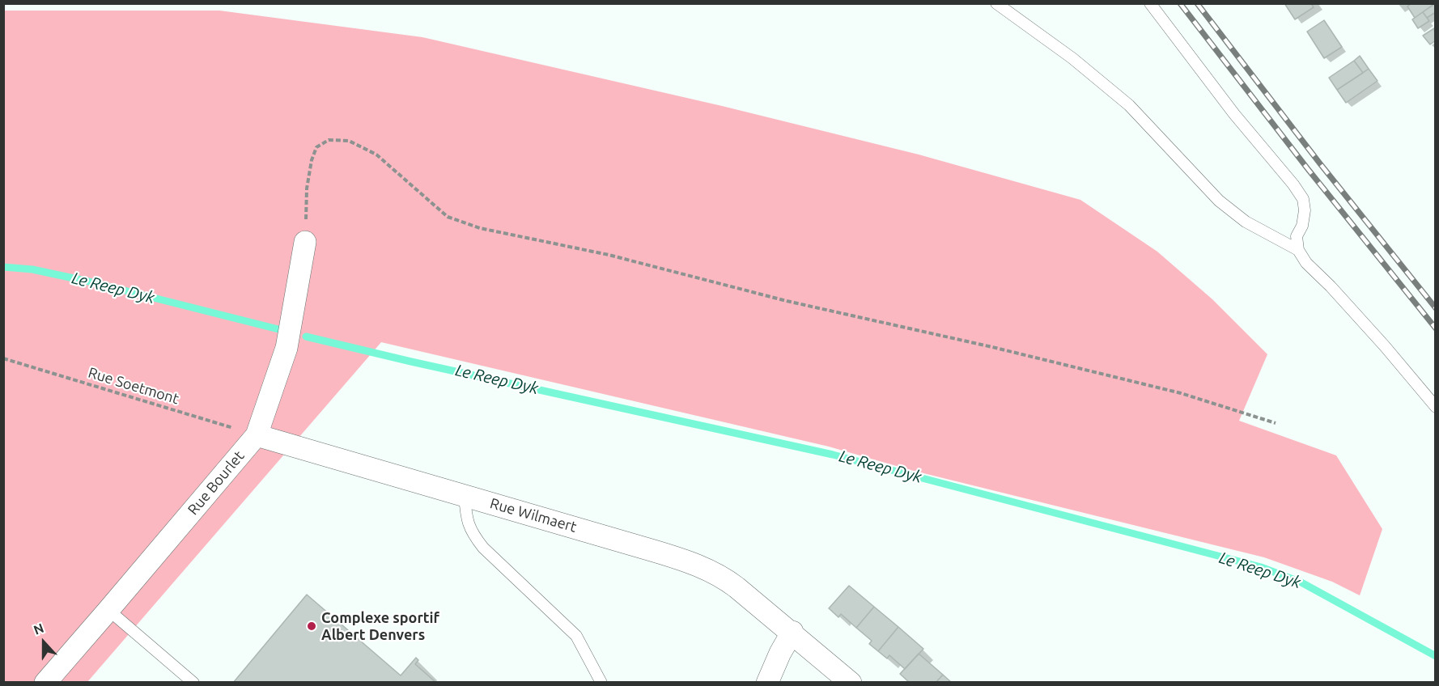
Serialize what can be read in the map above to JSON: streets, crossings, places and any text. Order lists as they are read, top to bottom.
{
  "streets": {
    "street": ["Rue Bourlet", "Rue Wilmaert"],
    "path": ["Rue Soetmont"]
  },
  "crossings": [
    ["Rue Soetmont", "Rue Bourlet"],
    ["Rue Soetmont", "Rue Wilmaert"],
    ["Rue Bourlet", "Rue Wilmaert"]
  ],
  "water": ["Le Reep Dyk"],
  "places": ["Complexe sportif Albert Denvers"],
  "north": "top"
}
